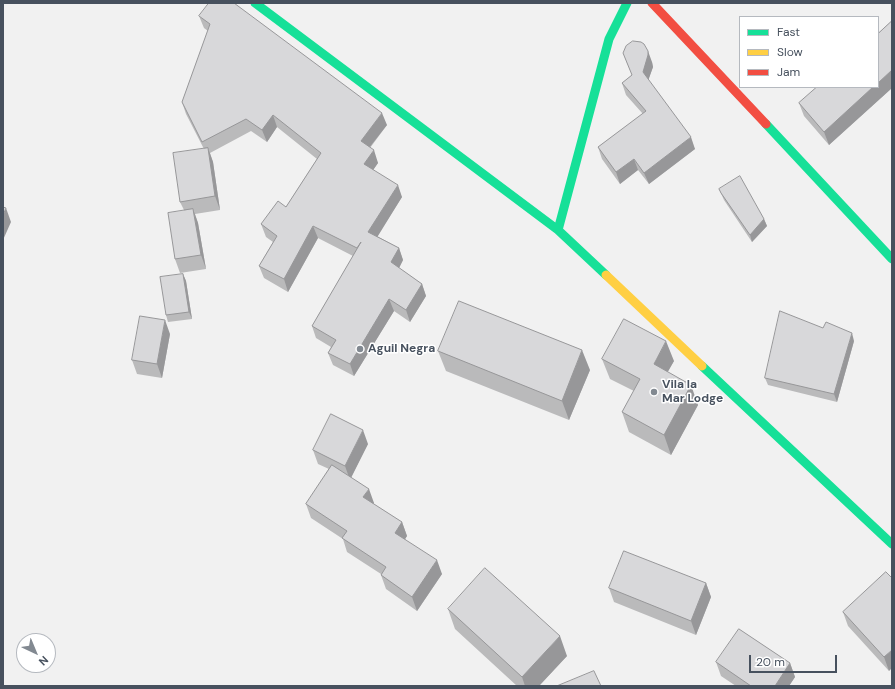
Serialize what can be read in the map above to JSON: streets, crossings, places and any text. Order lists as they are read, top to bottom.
{
  "places": ["Aguil Negra", "Vila la Mar Lodge"],
  "legend": ["Fast", "Slow", "Jam"],
  "scale_bar": "20 m",
  "north": "bottom right"
}
